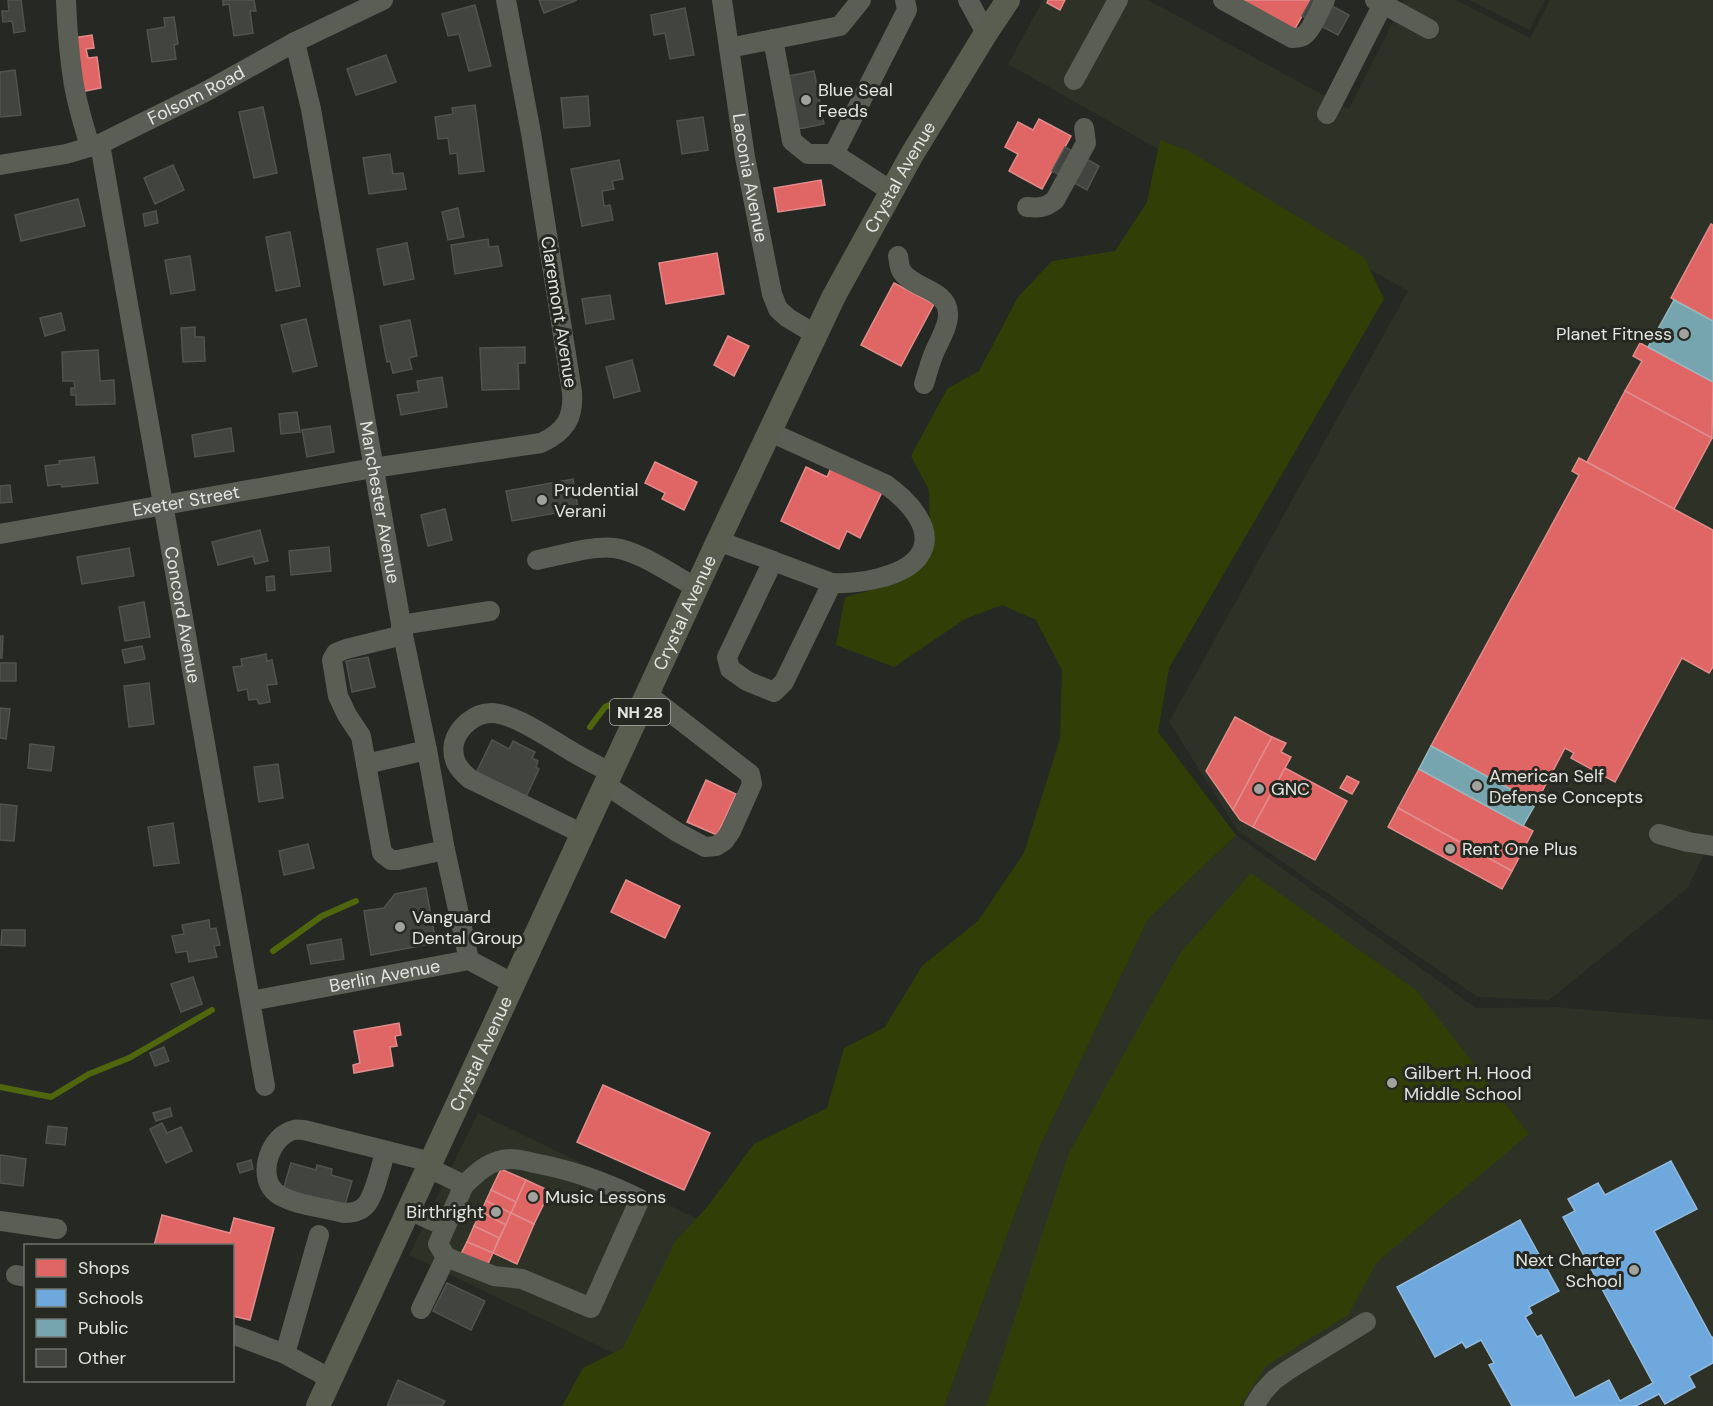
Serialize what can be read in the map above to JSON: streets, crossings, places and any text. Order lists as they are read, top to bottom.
{
  "streets": {
    "main road": ["Crystal Avenue", "NH 28"],
    "street": [
      "Folsom Road",
      "Laconia Avenue",
      "Claremont Avenue",
      "Exeter Street",
      "Manchester Avenue",
      "Concord Avenue",
      "Berlin Avenue"
    ]
  },
  "crossings": [
    ["Folsom Road", "Manchester Avenue"],
    ["Folsom Road", "Concord Avenue"],
    ["Laconia Avenue", "Crystal Avenue"],
    ["Claremont Avenue", "Exeter Street"],
    ["Claremont Avenue", "Manchester Avenue"],
    ["Exeter Street", "Manchester Avenue"],
    ["Exeter Street", "Concord Avenue"],
    ["Manchester Avenue", "Berlin Avenue"],
    ["Concord Avenue", "Berlin Avenue"]
  ],
  "places": [
    "Blue Seal Feeds",
    "Planet Fitness",
    "Prudential Verani",
    "American Self Defense Concepts",
    "GNC",
    "Rent One Plus",
    "Vanguard Dental Group",
    "Gilbert H. Hood Middle School",
    "Music Lessons",
    "Birthright",
    "Next Charter School"
  ],
  "legend": [
    "Shops",
    "Schools",
    "Public",
    "Other"
  ]
}
